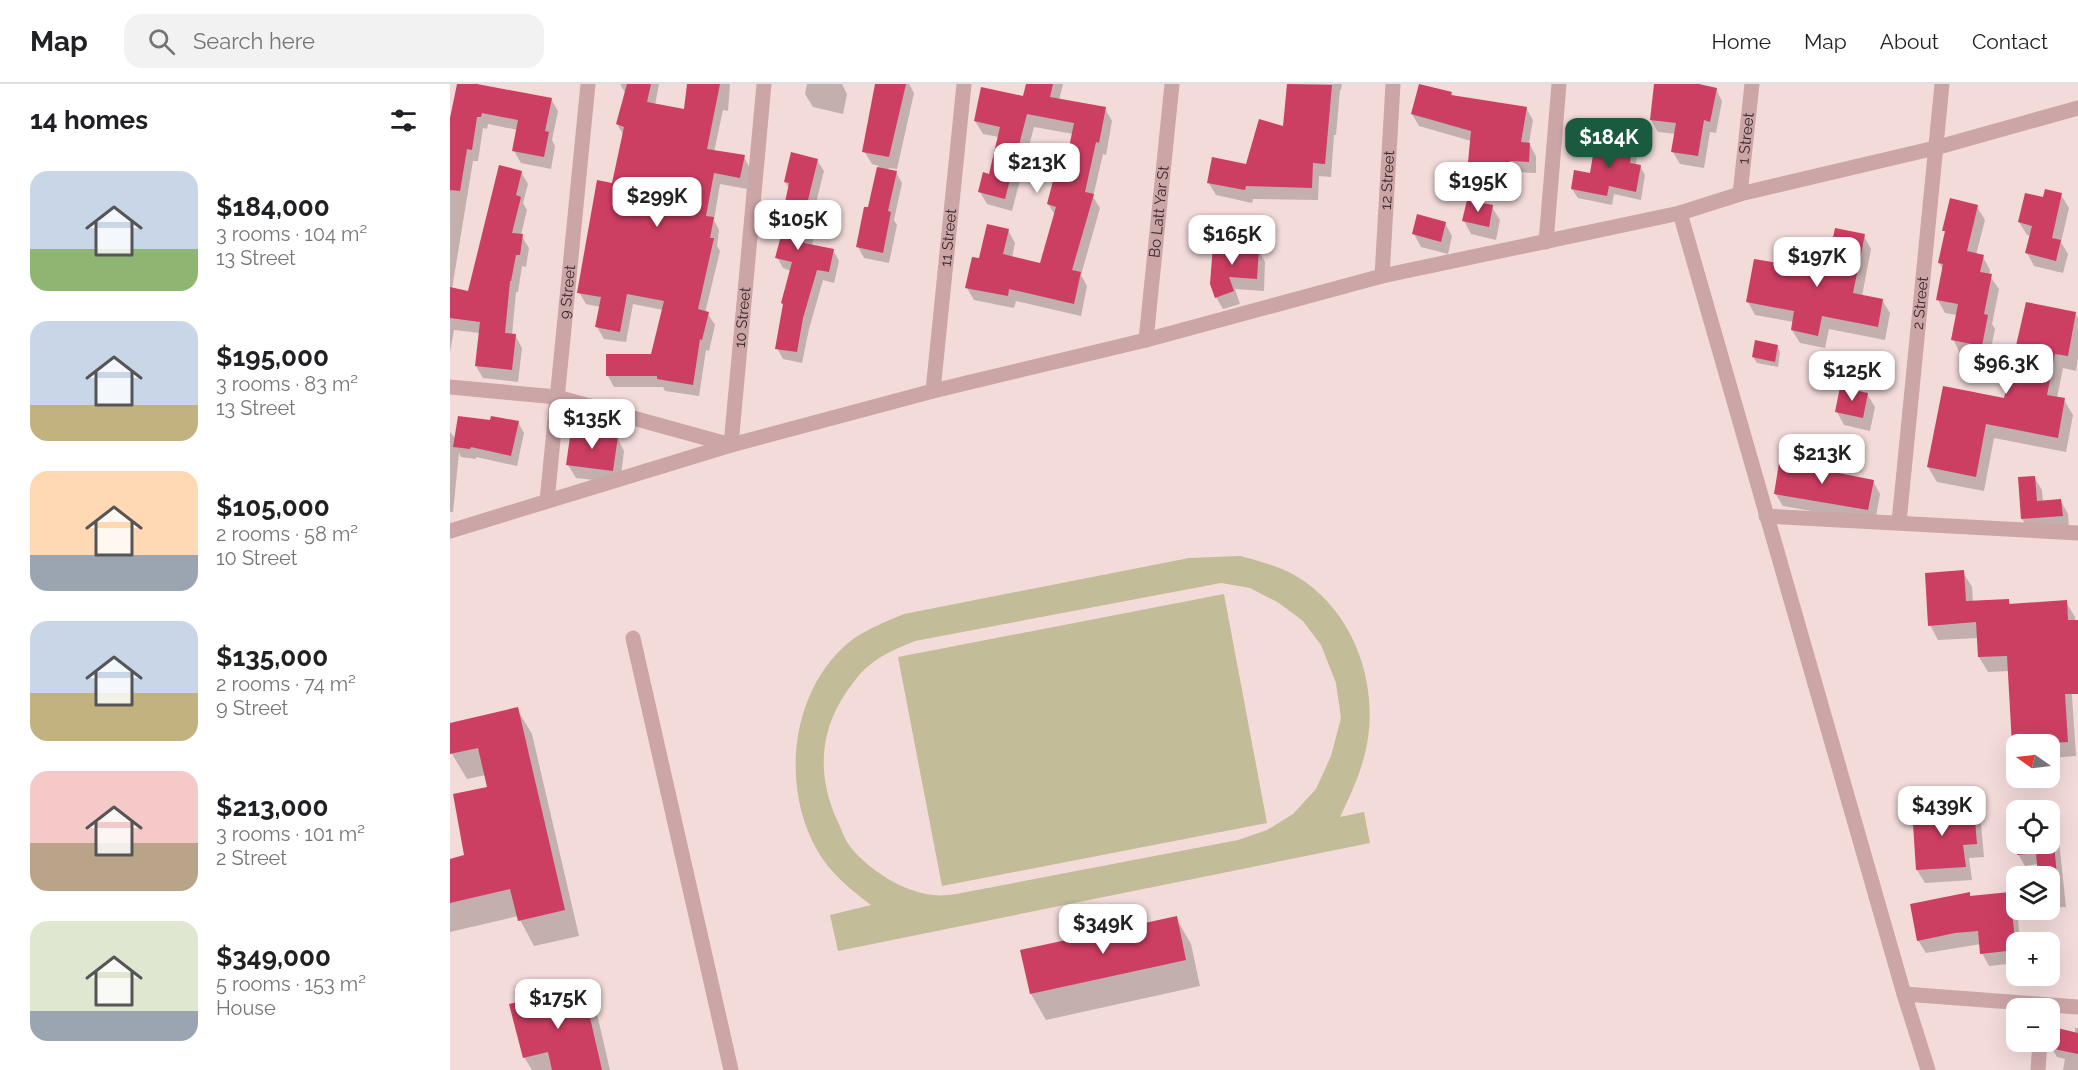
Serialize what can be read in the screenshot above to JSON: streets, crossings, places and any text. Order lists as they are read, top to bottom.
{
  "streets": {
    "street": [
      "1 Street",
      "12 Street",
      "Bo Latt Yar St",
      "11 Street",
      "9 Street",
      "2 Street",
      "10 Street"
    ]
  },
  "north": "left",
  "page": {
    "header": "Map",
    "search": "Search here",
    "nav": [
      "Home",
      "Map",
      "About",
      "Contact"
    ],
    "heading": "14 homes",
    "price": [
      "$184K",
      "$213K",
      "$195K",
      "$299K",
      "$105K",
      "$165K",
      "$197K",
      "$96.3K",
      "$125K",
      "$135K",
      "$213K",
      "$439K",
      "$349K",
      "$175K"
    ],
    "list": [
      {
        "name": "$184,000",
        "note": "3 rooms · 104 m² · 13 Street"
      },
      {
        "name": "$195,000",
        "note": "3 rooms · 83 m² · 13 Street"
      },
      {
        "name": "$105,000",
        "note": "2 rooms · 58 m² · 10 Street"
      },
      {
        "name": "$135,000",
        "note": "2 rooms · 74 m² · 9 Street"
      },
      {
        "name": "$213,000",
        "note": "3 rooms · 101 m² · 2 Street"
      },
      {
        "name": "$349,000",
        "note": "5 rooms · 153 m² · House"
      }
    ],
    "map_buttons": ["+", "−"]
  }
}
